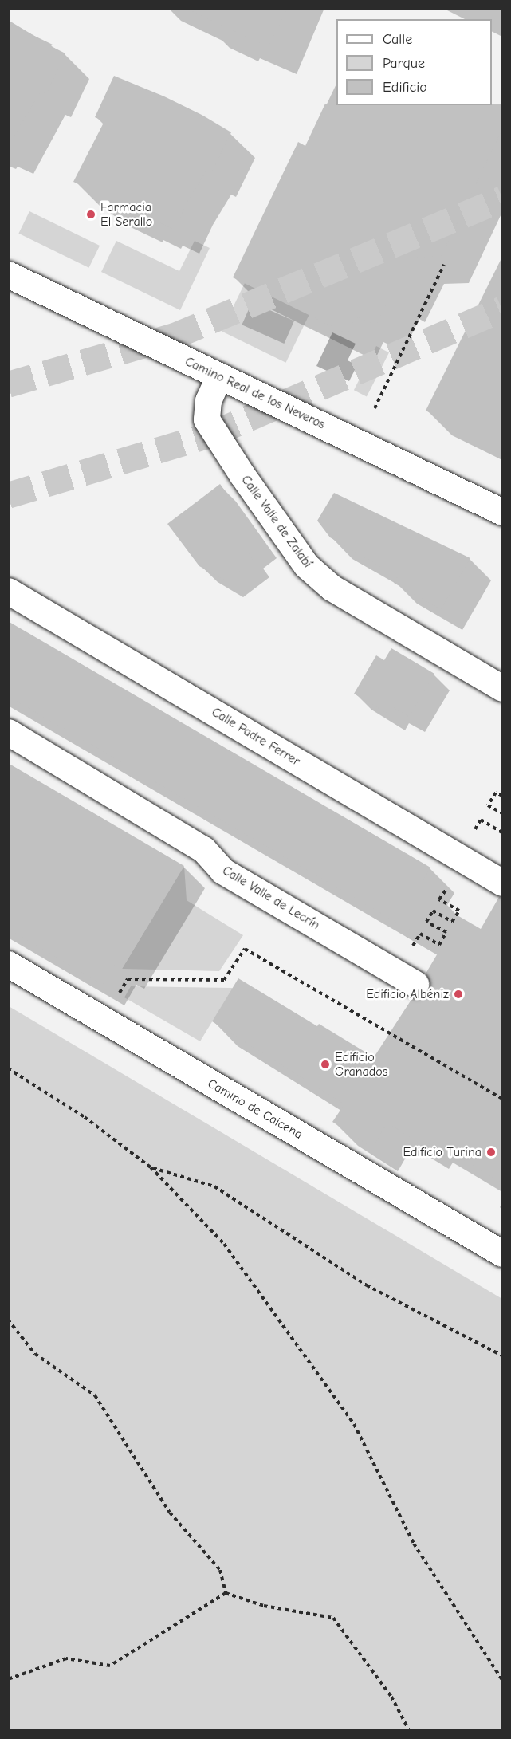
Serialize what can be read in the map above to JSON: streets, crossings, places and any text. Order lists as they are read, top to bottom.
{
  "streets": {
    "street": [
      "Camino Real de los Neveros",
      "Calle Valle de Zalabí",
      "Calle Padre Ferrer",
      "Calle Valle de Lecrín",
      "Camino de Caicena"
    ]
  },
  "crossings": [
    ["Camino Real de los Neveros", "Calle Valle de Zalabí"]
  ],
  "places": [
    "Farmacia El Serallo",
    "Edificio Albéniz",
    "Edificio Granados",
    "Edificio Turina"
  ],
  "legend": ["Calle", "Parque", "Edificio"]
}
